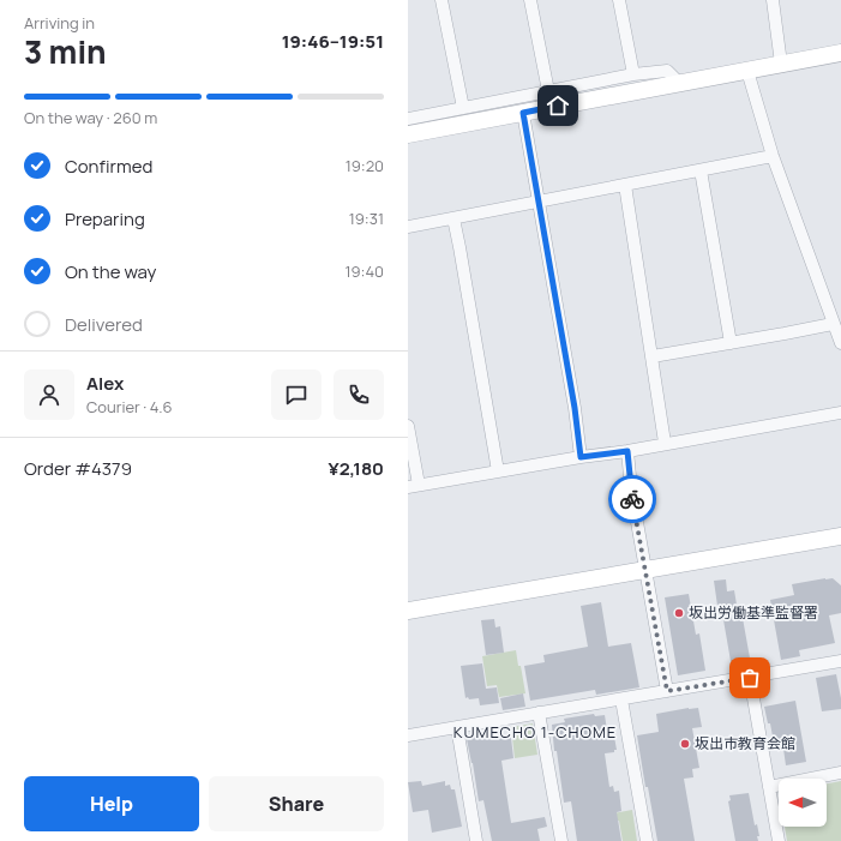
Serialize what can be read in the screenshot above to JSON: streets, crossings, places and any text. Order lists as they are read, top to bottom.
{
  "districts": ["KUMECHO 1-CHOME"],
  "places": ["坂出労働基準監督署", "坂出市教育会館"],
  "north": "left",
  "page": {
    "heading": ["3 min", "Arriving in", "19:46–19:51"],
    "panel": [
      "Alex",
      "Courier · 4.6",
      "Order #4379",
      "¥2,180"
    ],
    "bar": "On the way · 260 m",
    "list": [
      ["Confirmed", "19:20"],
      ["Preparing", "19:31"],
      ["On the way", "19:40"],
      "Delivered"
    ],
    "buttons": ["Help", "Share"]
  }
}
